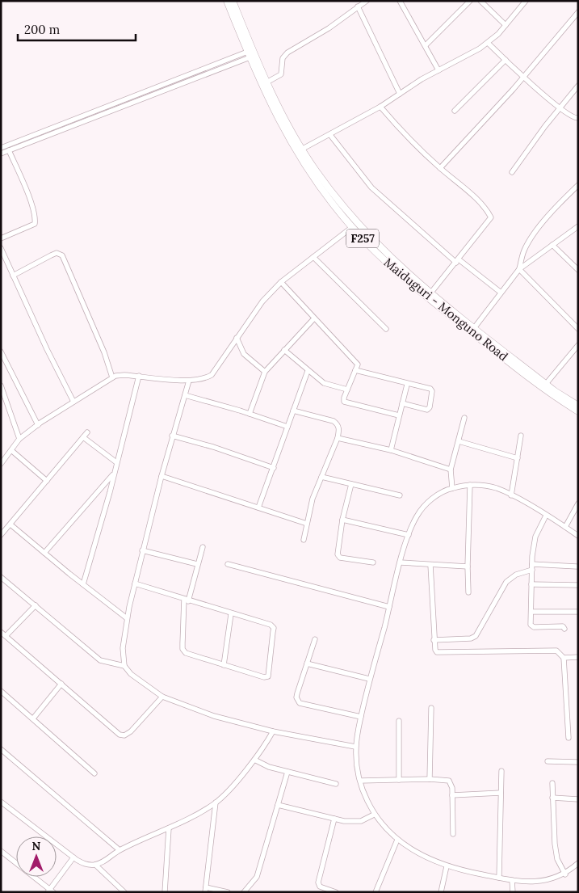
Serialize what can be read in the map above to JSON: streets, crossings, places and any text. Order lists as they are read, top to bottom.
{
  "streets": {
    "main road": ["F257", "Maiduguri - Monguno Road"]
  },
  "scale_bar": "200 m",
  "north": "top"
}
